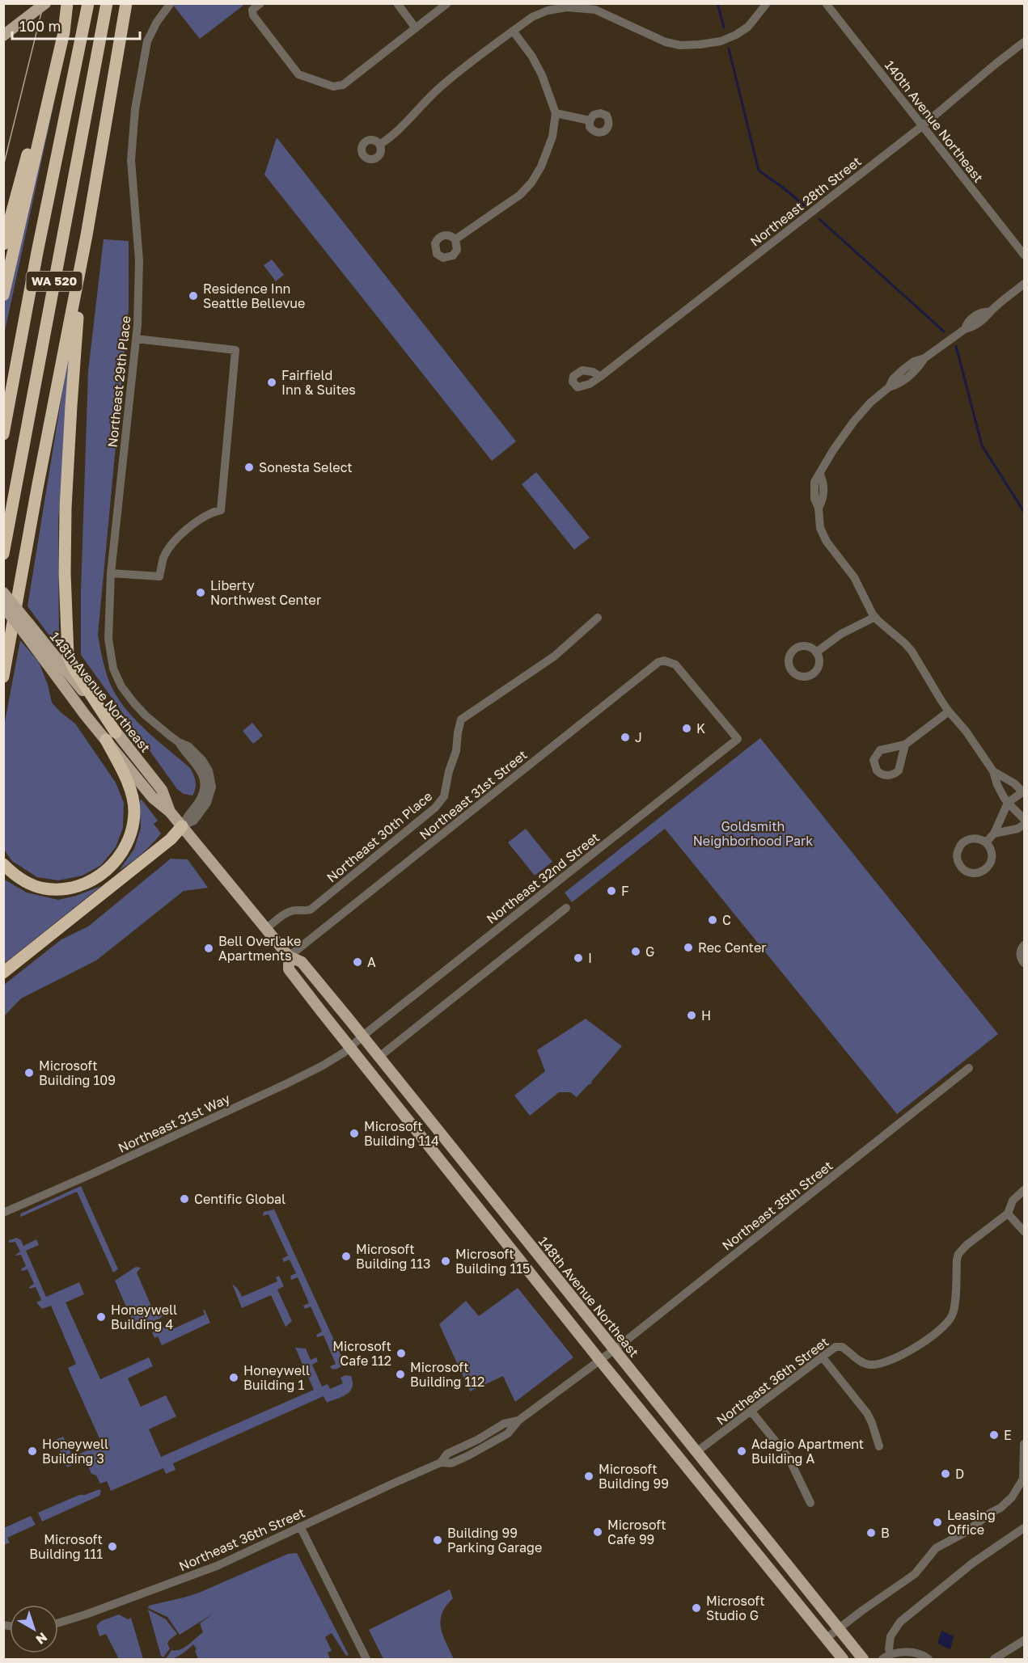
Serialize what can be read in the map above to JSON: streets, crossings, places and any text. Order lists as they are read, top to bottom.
{
  "streets": {
    "highway": ["WA 520"],
    "main road": ["148th Avenue Northeast"],
    "street": [
      "140th Avenue Northeast",
      "Northeast 28th Street",
      "Northeast 29th Place",
      "Northeast 31st Street",
      "Northeast 30th Place",
      "Northeast 32nd Street",
      "Northeast 31st Way",
      "Northeast 35th Street",
      "Northeast 36th Street"
    ]
  },
  "crossings": [
    ["140th Avenue Northeast", "Northeast 28th Street"],
    ["Northeast 29th Place", "148th Avenue Northeast"],
    ["148th Avenue Northeast", "Northeast 31st Street"],
    ["148th Avenue Northeast", "Northeast 30th Place"],
    ["148th Avenue Northeast", "Northeast 32nd Street"],
    ["148th Avenue Northeast", "Northeast 31st Way"],
    ["148th Avenue Northeast", "Northeast 35th Street"],
    ["148th Avenue Northeast", "Northeast 36th Street"],
    ["Northeast 31st Street", "Northeast 32nd Street"],
    ["Northeast 32nd Street", "Northeast 31st Way"],
    ["Northeast 35th Street", "Northeast 36th Street"]
  ],
  "parks": ["Goldsmith Neighborhood Park"],
  "places": [
    "Residence Inn Seattle Bellevue",
    "Fairfield Inn & Suites",
    "Sonesta Select",
    "Liberty Northwest Center",
    "K",
    "J",
    "F",
    "C",
    "Rec Center",
    "Bell Overlake Apartments",
    "G",
    "I",
    "A",
    "H",
    "Microsoft Building 109",
    "Microsoft Building 114",
    "Centific Global",
    "Microsoft Building 113",
    "Microsoft Building 115",
    "Honeywell Building 4",
    "Microsoft Cafe 112",
    "Microsoft Building 112",
    "Honeywell Building 1",
    "E",
    "Honeywell Building 3",
    "Adagio Apartment Building A",
    "D",
    "Microsoft Building 99",
    "Leasing Office",
    "Microsoft Cafe 99",
    "B",
    "Building 99 Parking Garage",
    "Microsoft Building 111",
    "Microsoft Studio G"
  ],
  "scale_bar": "100 m",
  "north": "bottom right"
}
